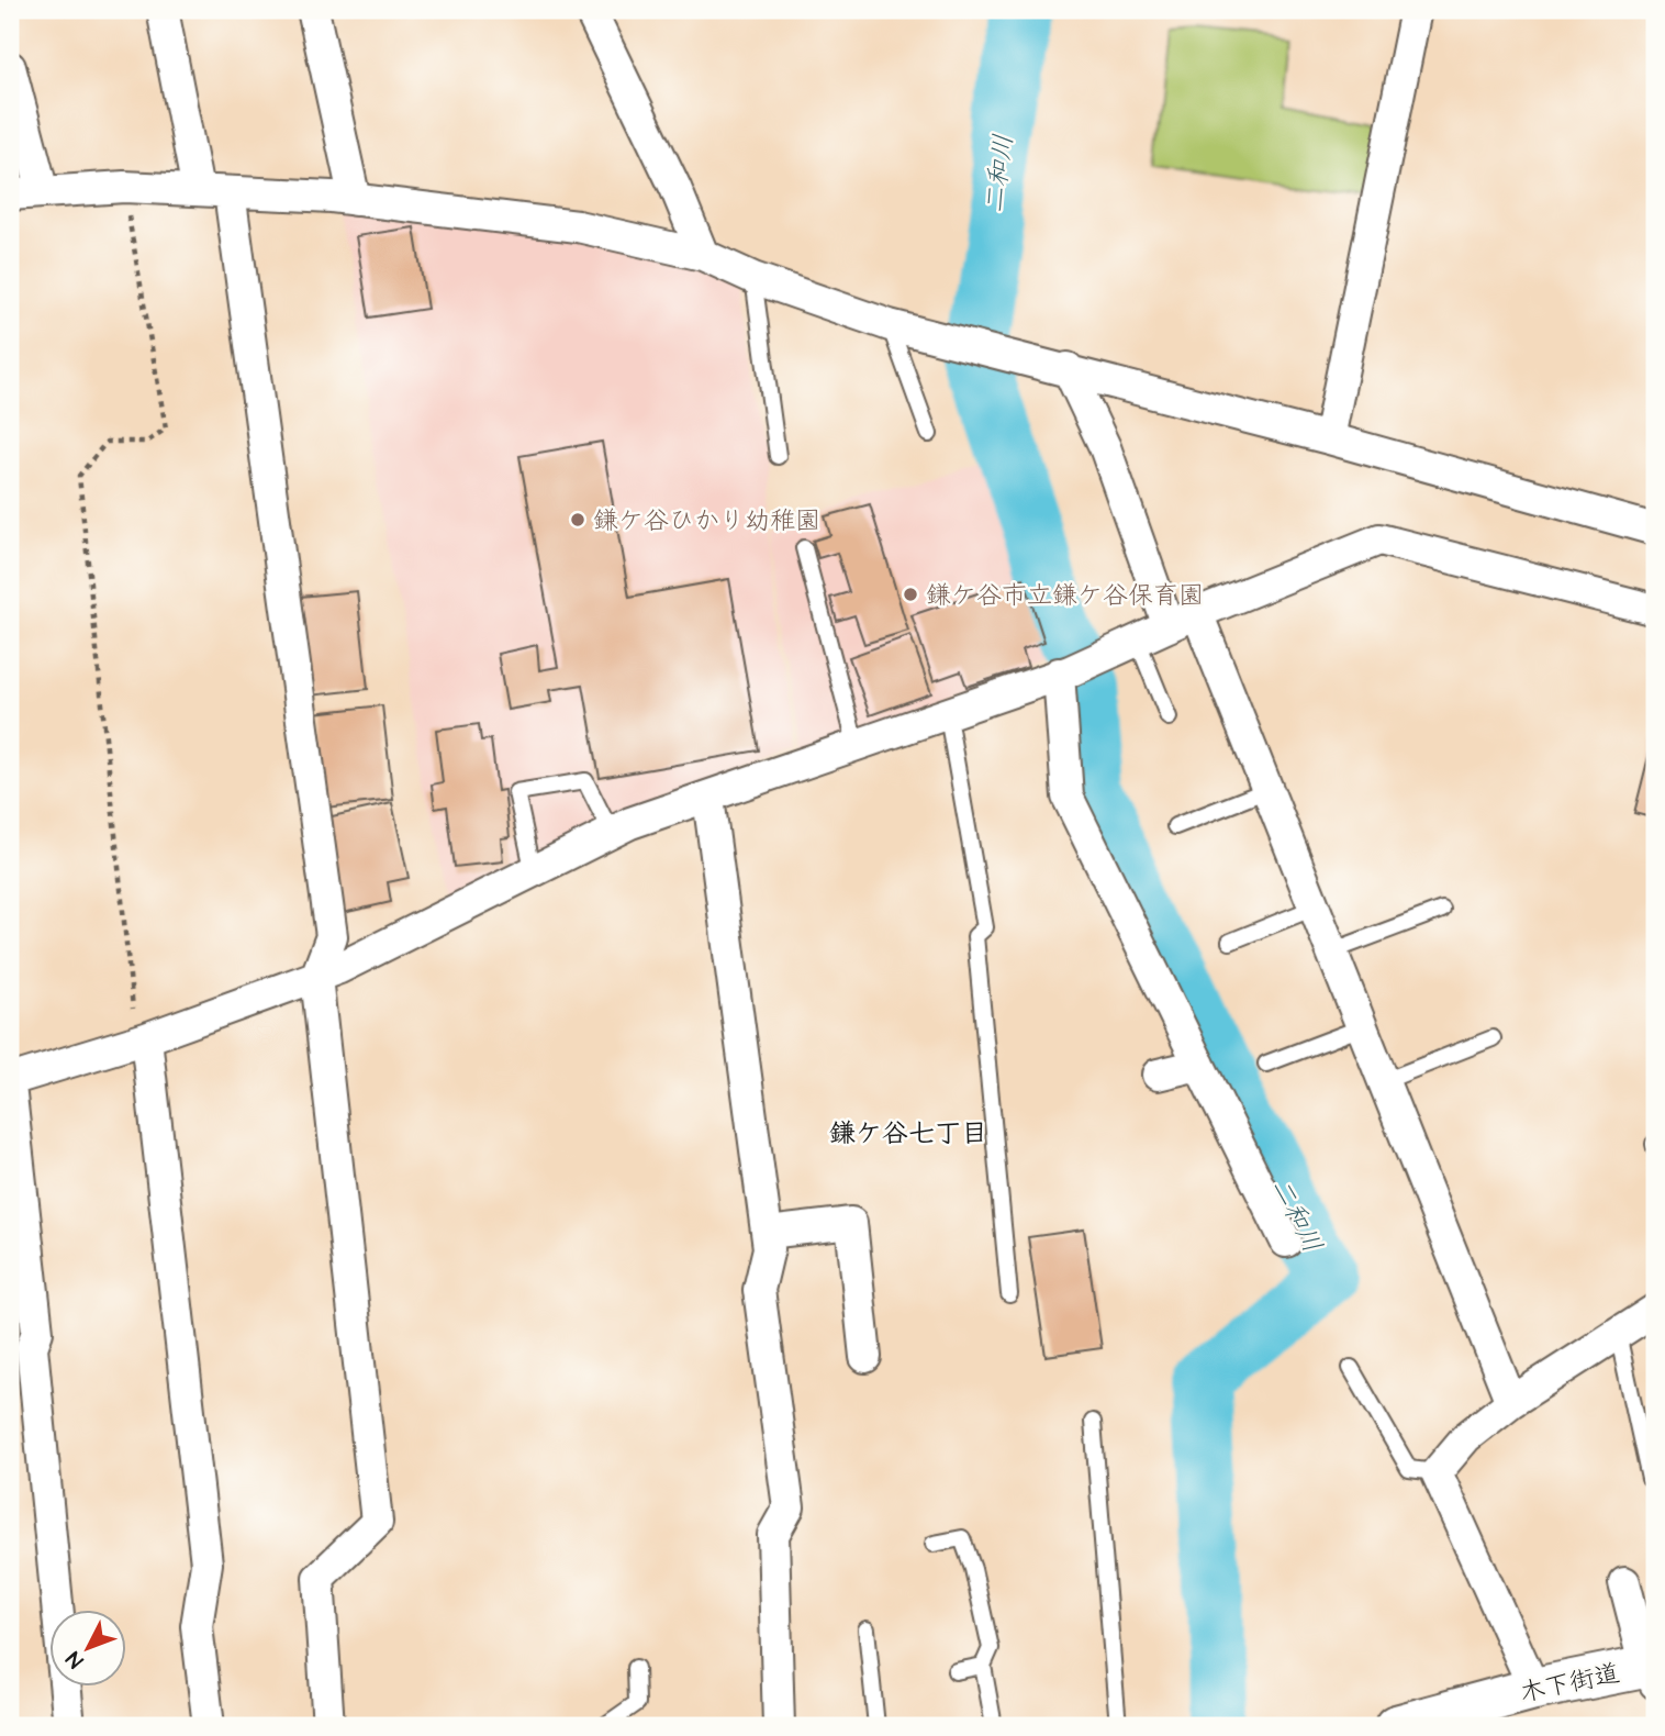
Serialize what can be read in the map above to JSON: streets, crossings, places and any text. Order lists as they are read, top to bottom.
{
  "streets": {
    "main road": ["木下街道"]
  },
  "districts": ["鎌ケ谷七丁目"],
  "water": ["二和川"],
  "places": ["鎌ケ谷ひかり幼稚園", "鎌ケ谷市立鎌ケ谷保育園"],
  "north": "bottom left"
}
